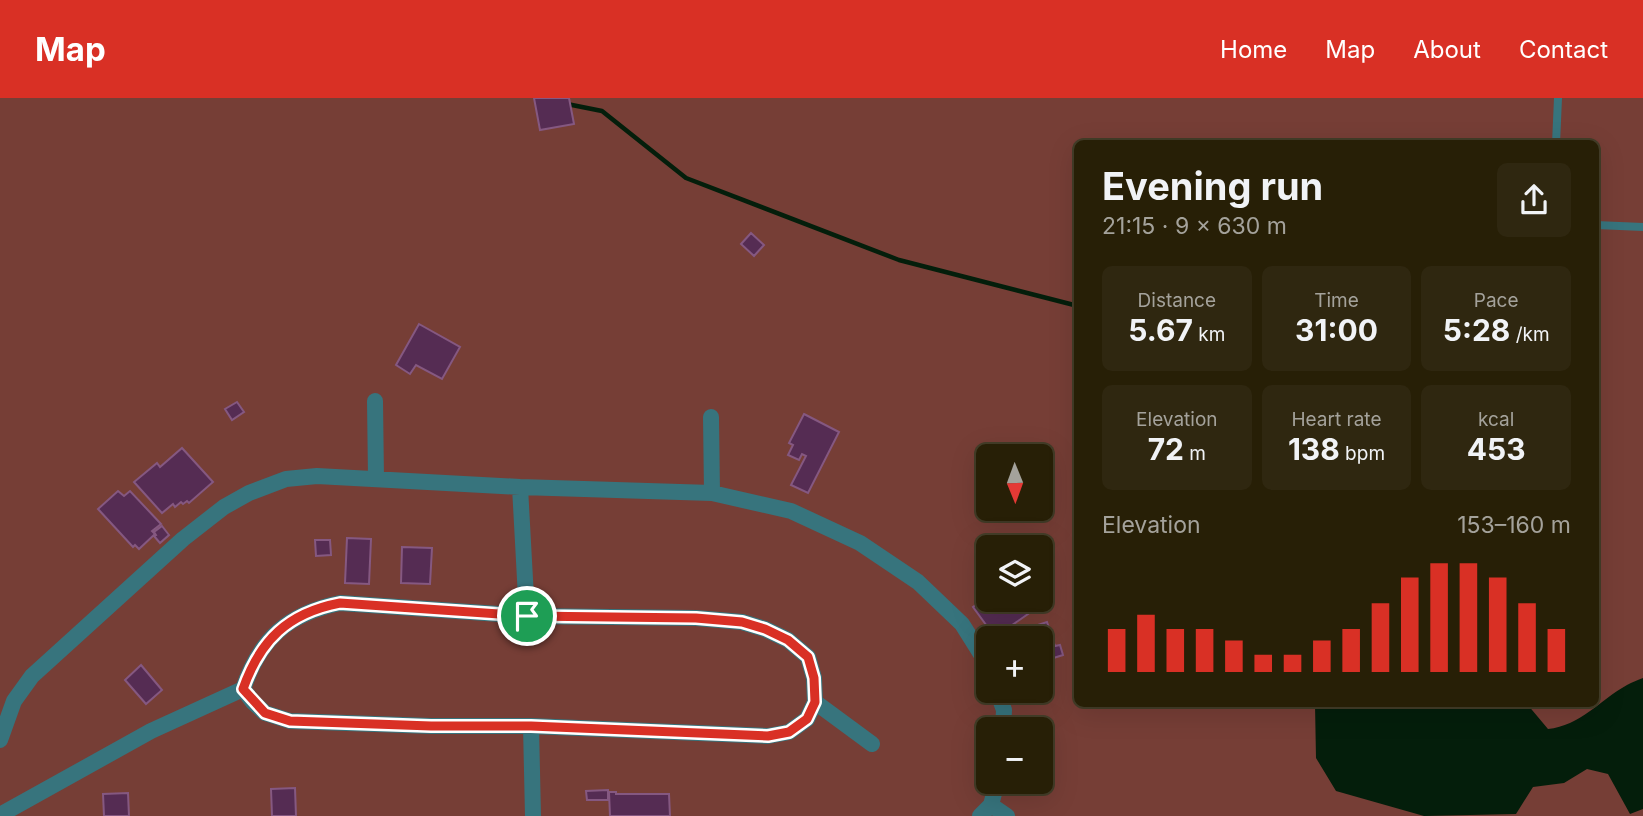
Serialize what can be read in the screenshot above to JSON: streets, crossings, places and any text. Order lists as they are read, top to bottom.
{
  "north": "bottom",
  "page": {
    "header": "Map",
    "nav": [
      "Home",
      "Map",
      "About",
      "Contact"
    ],
    "heading": ["Evening run", "21:15 · 9 × 630 m"],
    "stats": [
      ["Distance", "5.67 km"],
      ["Time", "31:00"],
      ["Pace", "5:28 /km"],
      ["Elevation", "72 m"],
      ["Heart rate", "138 bpm"],
      ["kcal", "453"]
    ],
    "map_buttons": ["+", "−"],
    "chart": ["Elevation", "153–160 m"]
  }
}
